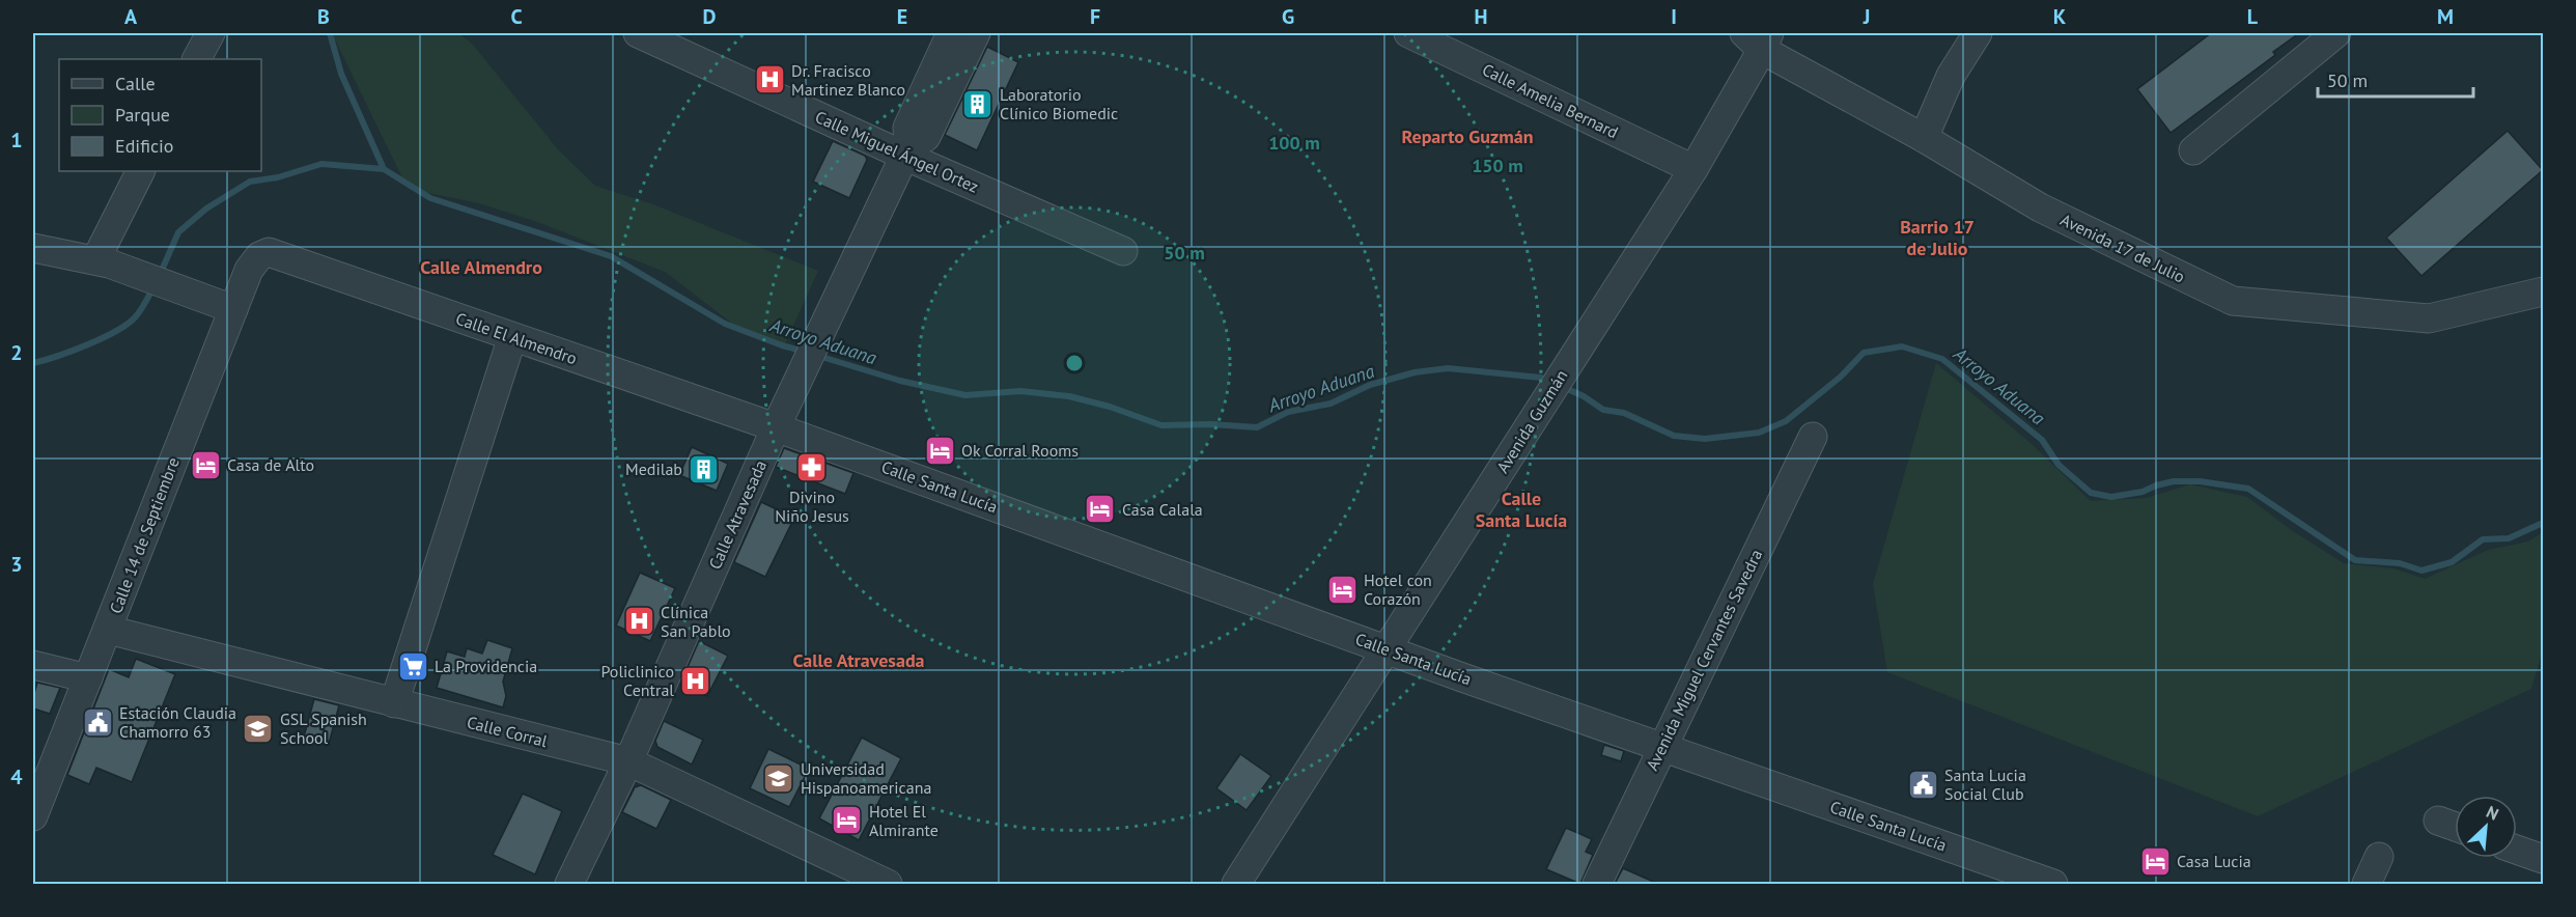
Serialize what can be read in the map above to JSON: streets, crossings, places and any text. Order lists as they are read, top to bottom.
{
  "streets": {
    "street": [
      "Calle Amelia Bernard",
      "Calle Miguel Ángel Ortez",
      "Avenida 17 de Julio",
      "Calle El Almendro",
      "Avenida Guzmán",
      "Calle Santa Lucía",
      "Calle Atravesada",
      "Calle 14 de Septiembre",
      "Avenida Miguel Cervantes Savedra",
      "Calle Corral"
    ]
  },
  "crossings": [
    ["Calle Amelia Bernard", "Avenida Guzmán"],
    ["Calle Miguel Ángel Ortez", "Calle Atravesada"],
    ["Avenida 17 de Julio", "Avenida Guzmán"],
    ["Calle El Almendro", "Calle Santa Lucía"],
    ["Calle El Almendro", "Calle Atravesada"],
    ["Calle El Almendro", "Calle 14 de Septiembre"],
    ["Avenida Guzmán", "Calle Santa Lucía"],
    ["Calle Santa Lucía", "Calle Atravesada"],
    ["Calle Santa Lucía", "Avenida Miguel Cervantes Savedra"],
    ["Calle Atravesada", "Calle Corral"],
    ["Calle 14 de Septiembre", "Calle Corral"]
  ],
  "districts": [
    "Reparto Guzmán",
    "Barrio 17 de Julio",
    "Calle Almendro",
    "Calle Santa Lucía",
    "Calle Atravesada"
  ],
  "water": ["Arroyo Aduana"],
  "places": {
    "hospital": ["Dr. Fracisco Martinez Blanco", "Clínica San Pablo", "Policlinico Central"],
    "building": ["Laboratorio Clínico Biomedic", "Medilab"],
    "hotel": [
      "Ok Corral Rooms",
      "Casa de Alto",
      "Casa Calala",
      "Hotel con Corazón",
      "Hotel El Almirante",
      "Casa Lucia"
    ],
    "pharmacy": ["Divino Niño Jesus"],
    "supermarket": ["La Providencia"],
    "public building": ["Estación Claudia Chamorro 63", "Santa Lucia Social Club"],
    "school or university": ["GSL Spanish School", "Universidad Hispanoamericana"]
  },
  "legend": ["Calle", "Parque", "Edificio"],
  "scale_bar": "50 m",
  "north": "top right",
  "grid": {
    "columns": [
      "A",
      "B",
      "C",
      "D",
      "E",
      "F",
      "G",
      "H",
      "I",
      "J",
      "K",
      "L",
      "M"
    ],
    "rows": [
      "1",
      "2",
      "3",
      "4"
    ]
  },
  "rings": ["100 m", "150 m", "50 m"]
}
